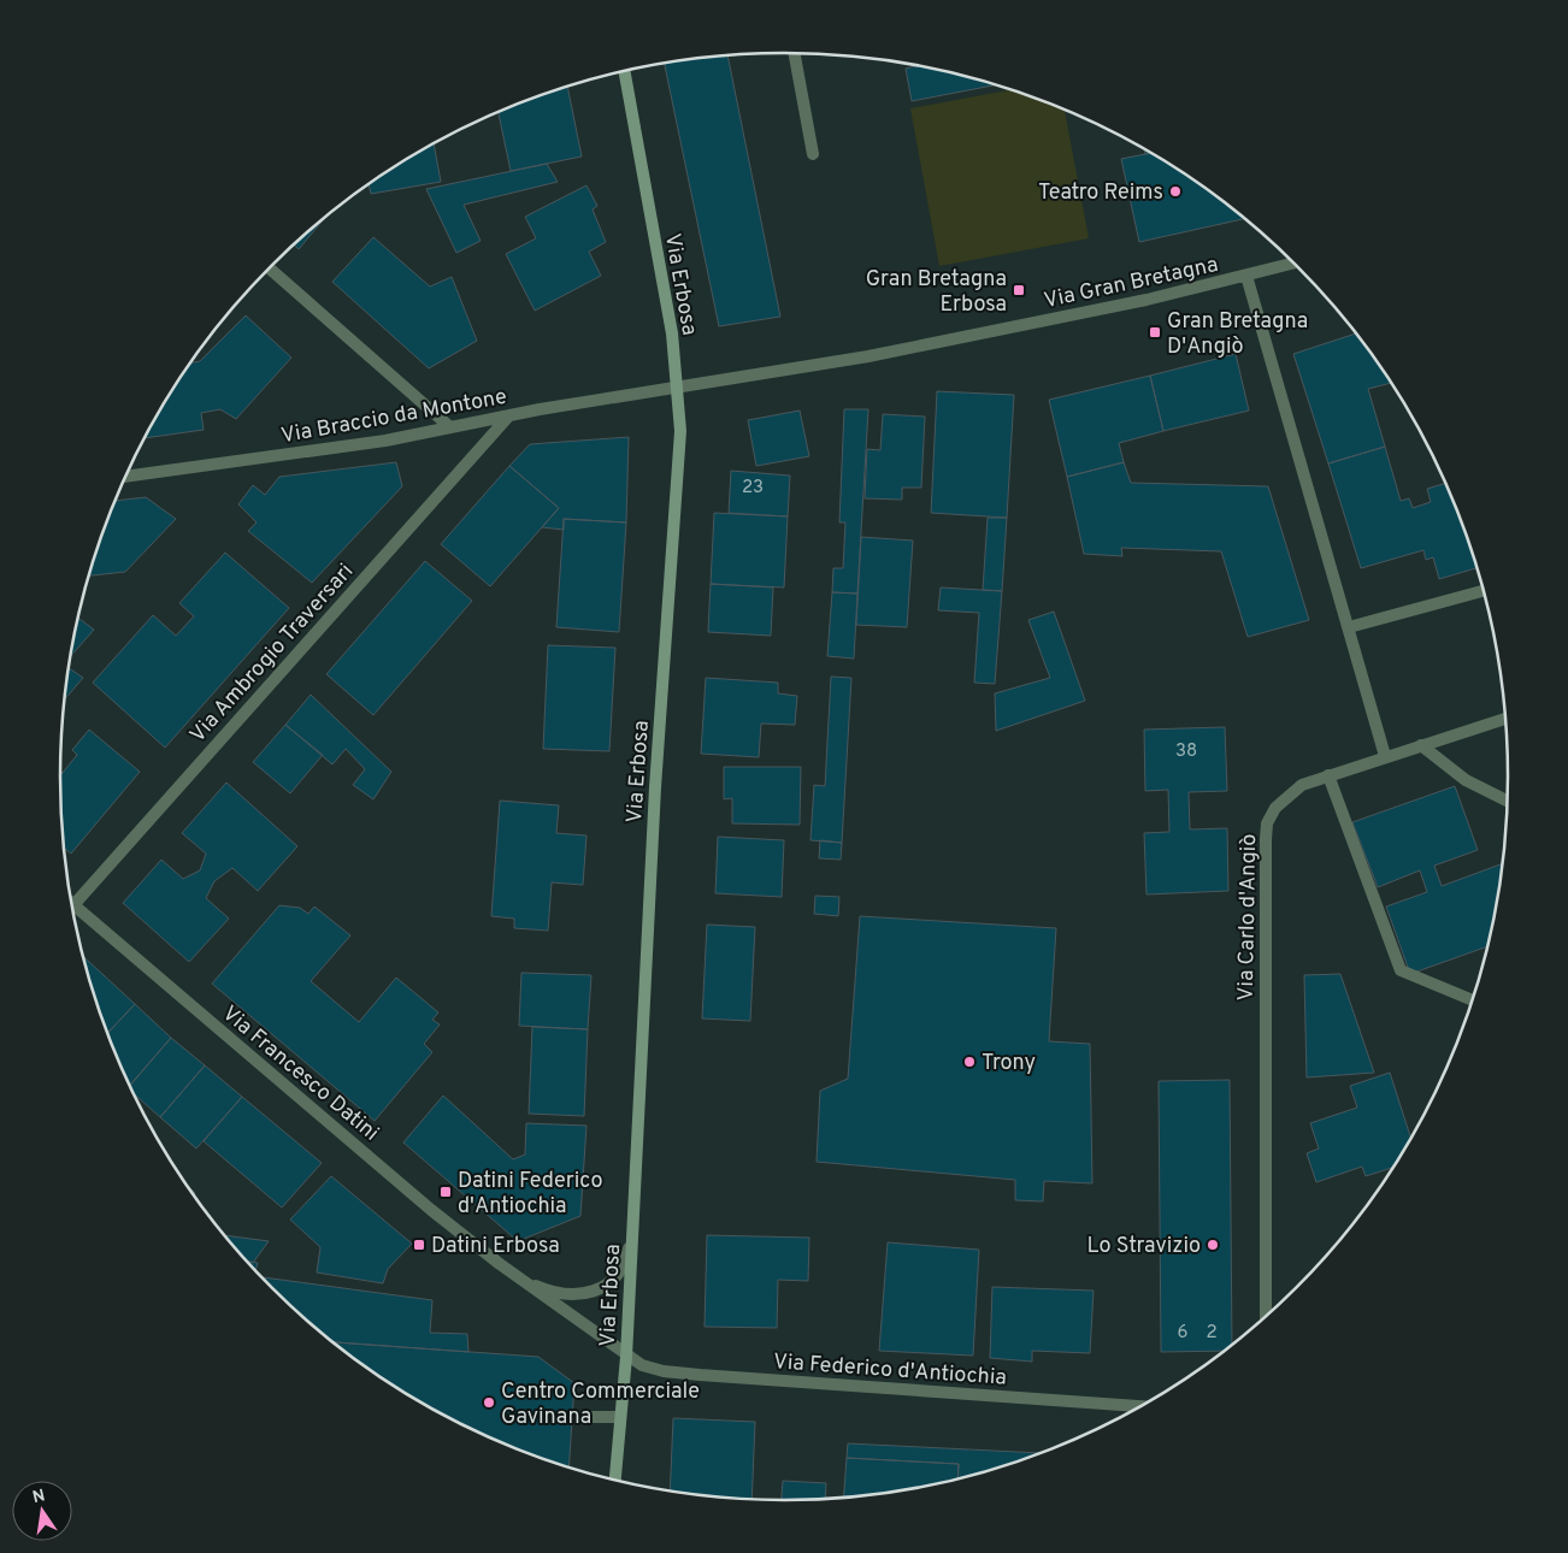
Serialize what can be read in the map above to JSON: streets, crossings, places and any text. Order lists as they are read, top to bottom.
{
  "streets": {
    "main road": ["Via Erbosa"],
    "street": [
      "Via Gran Bretagna",
      "Via Braccio da Montone",
      "Via Ambrogio Traversari",
      "Via Carlo d'Angiò",
      "Via Francesco Datini",
      "Via Federico d'Antiochia"
    ]
  },
  "crossings": [
    ["Via Gran Bretagna", "Via Erbosa"],
    ["Via Gran Bretagna", "Via Braccio da Montone"],
    ["Via Erbosa", "Via Braccio da Montone"],
    ["Via Erbosa", "Via Francesco Datini"],
    ["Via Erbosa", "Via Federico d'Antiochia"],
    ["Via Braccio da Montone", "Via Ambrogio Traversari"],
    ["Via Ambrogio Traversari", "Via Francesco Datini"],
    ["Via Francesco Datini", "Via Federico d'Antiochia"]
  ],
  "places": {
    "other": [
      "Teatro Reims",
      "Trony",
      "Lo Stravizio",
      "Centro Commerciale Gavinana"
    ],
    "transit": [
      "Gran Bretagna Erbosa",
      "Gran Bretagna D'Angiò",
      "Datini Federico d'Antiochia",
      "Datini Erbosa"
    ]
  },
  "house_numbers": [
    "23",
    "38",
    "6",
    "2"
  ],
  "north": "top"
}
